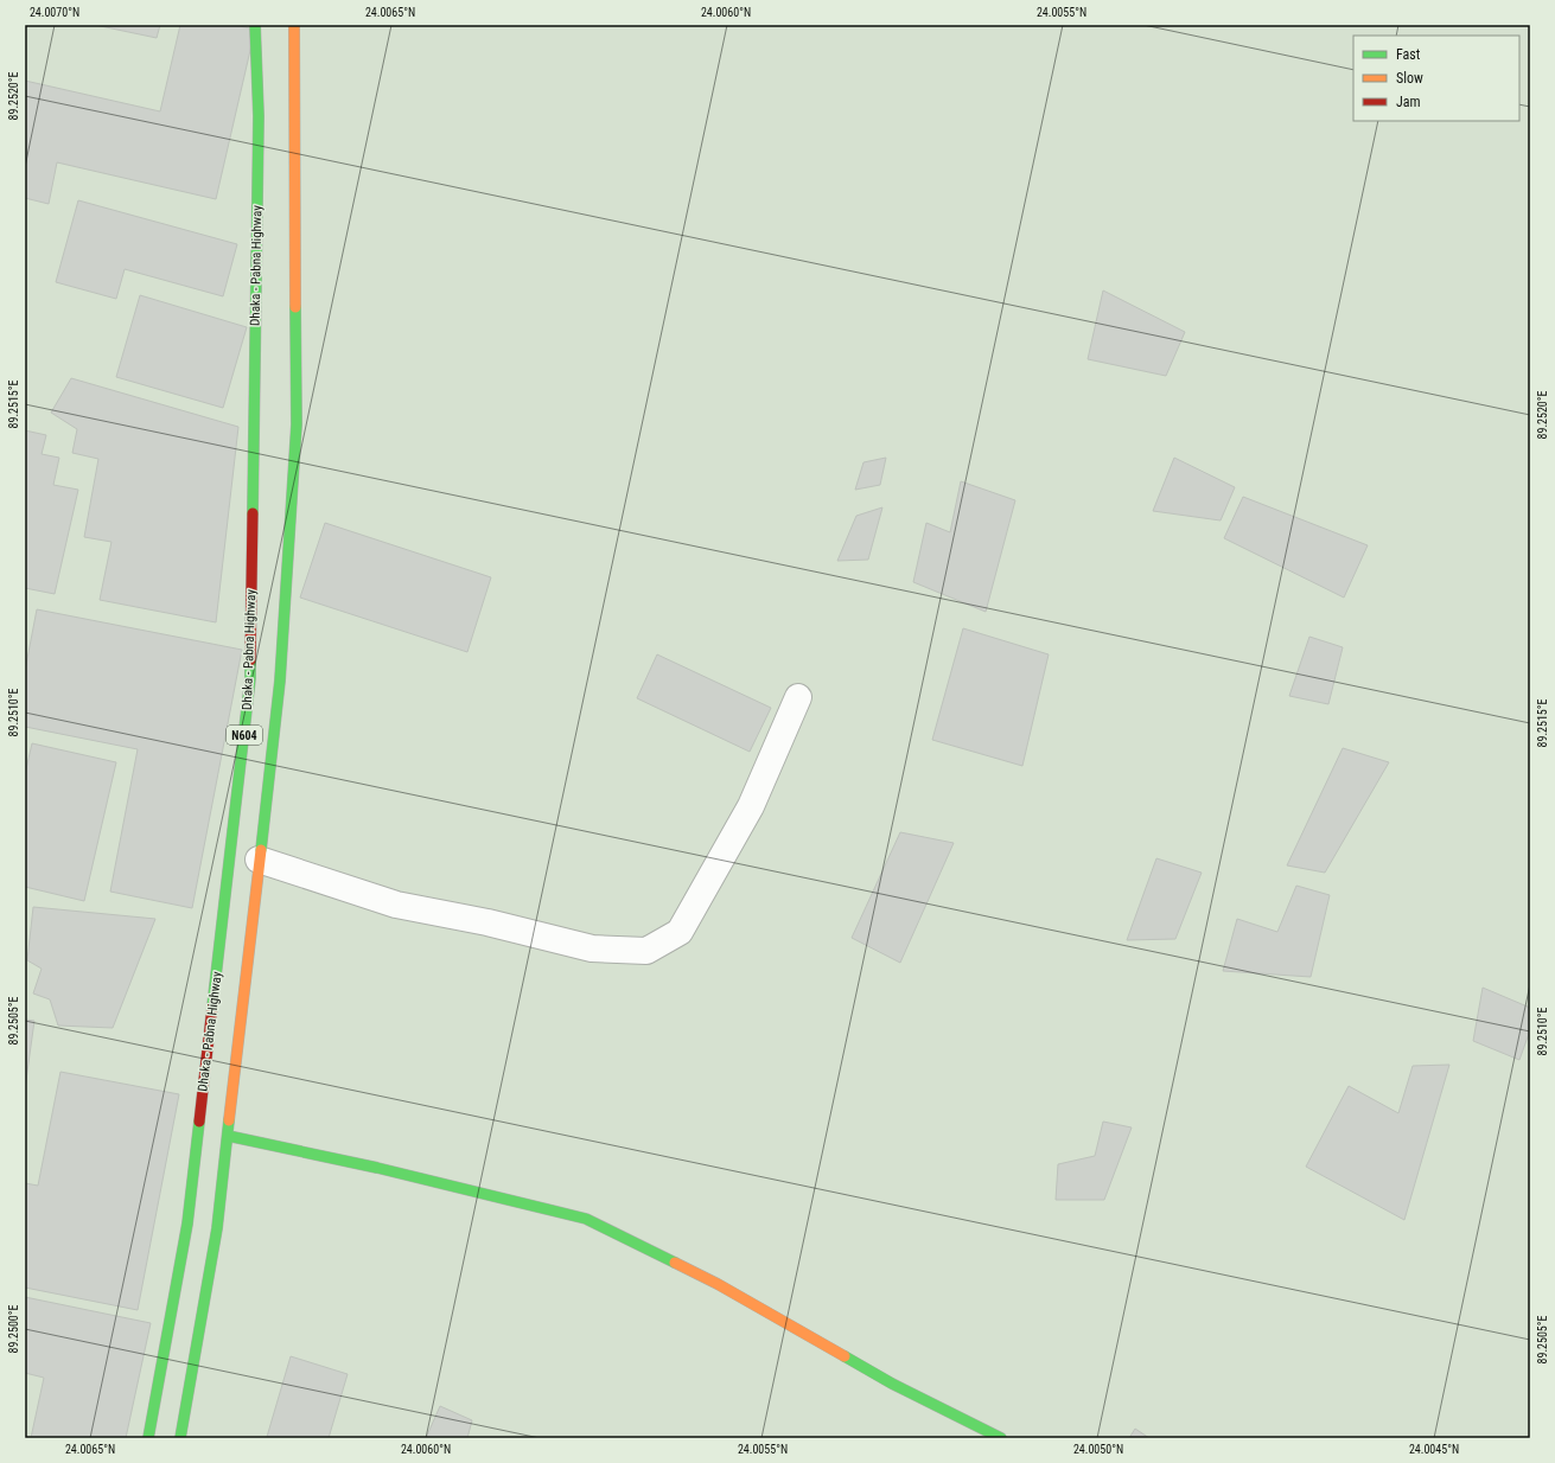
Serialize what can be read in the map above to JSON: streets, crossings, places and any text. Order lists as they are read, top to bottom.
{
  "streets": {
    "main road": ["Dhaka - Pabna Highway", "N604"]
  },
  "legend": ["Fast", "Slow", "Jam"],
  "coordinates": [
    "24.0070°N",
    "24.0065°N",
    "24.0060°N",
    "24.0055°N",
    "89.2520°E",
    "89.2515°E",
    "89.2510°E",
    "89.2505°E",
    "89.2500°E",
    "24.0050°N",
    "24.0045°N"
  ]
}
